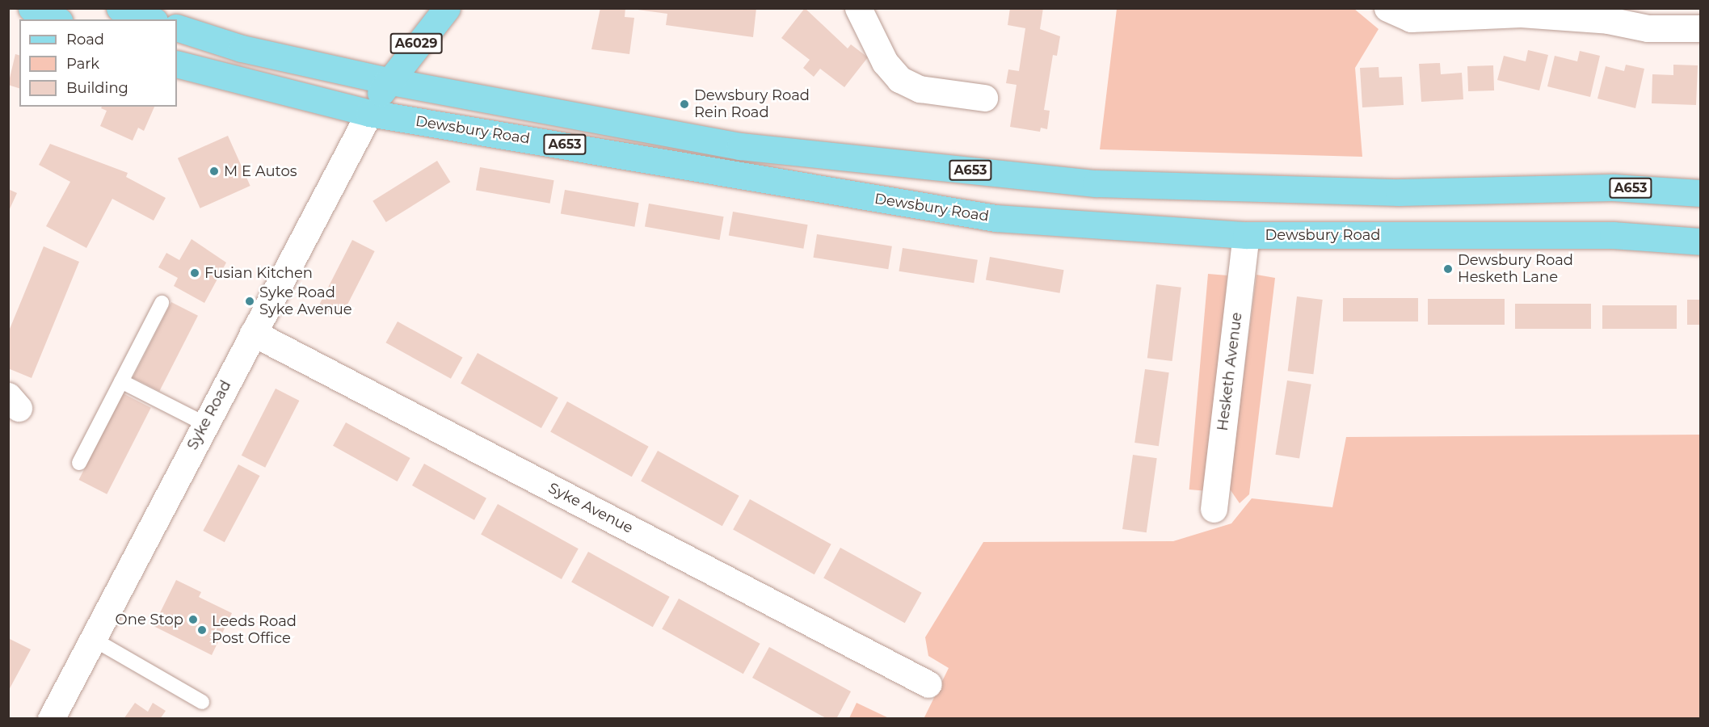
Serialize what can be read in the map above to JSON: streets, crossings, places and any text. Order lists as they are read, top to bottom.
{
  "streets": {
    "main road": ["A6029", "Dewsbury Road", "A653"],
    "street": ["Hesketh Avenue", "Syke Road", "Syke Avenue"]
  },
  "crossings": [
    ["A6029", "A653"],
    ["Dewsbury Road", "Hesketh Avenue"],
    ["Dewsbury Road", "Syke Road"],
    ["Syke Road", "Syke Avenue"]
  ],
  "places": [
    "Dewsbury Road Rein Road",
    "M E Autos",
    "Dewsbury Road Hesketh Lane",
    "Fusian Kitchen",
    "Syke Road Syke Avenue",
    "One Stop",
    "Leeds Road Post Office"
  ],
  "legend": ["Road", "Park", "Building"]
}
